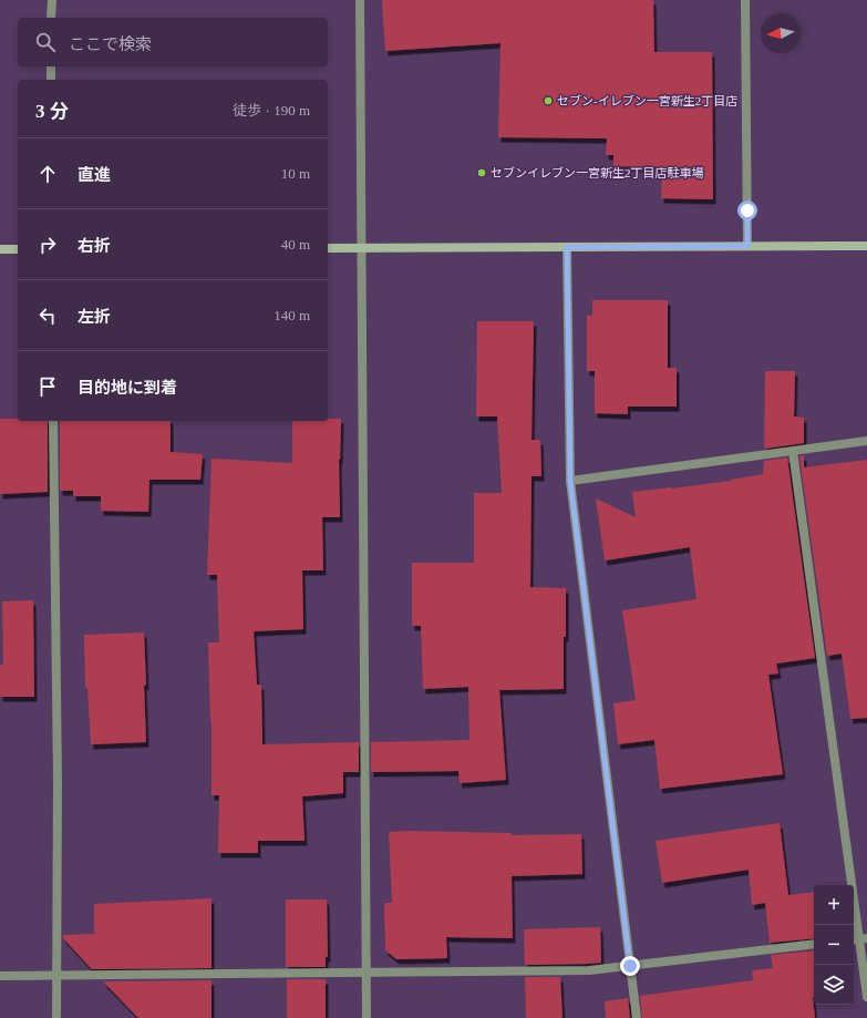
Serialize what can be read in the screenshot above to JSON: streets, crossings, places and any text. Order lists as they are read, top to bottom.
{
  "places": ["セブン-イレブン一宮新生2丁目店", "セブンイレブン一宮新生2丁目店駐車場"],
  "north": "left",
  "page": {
    "search": "ここで検索",
    "heading": ["3 分", "徒歩 · 190 m"],
    "list": [
      ["直進", "10 m"],
      ["右折", "40 m"],
      ["左折", "140 m"],
      "目的地に到着"
    ],
    "map_buttons": ["+", "−"]
  }
}
